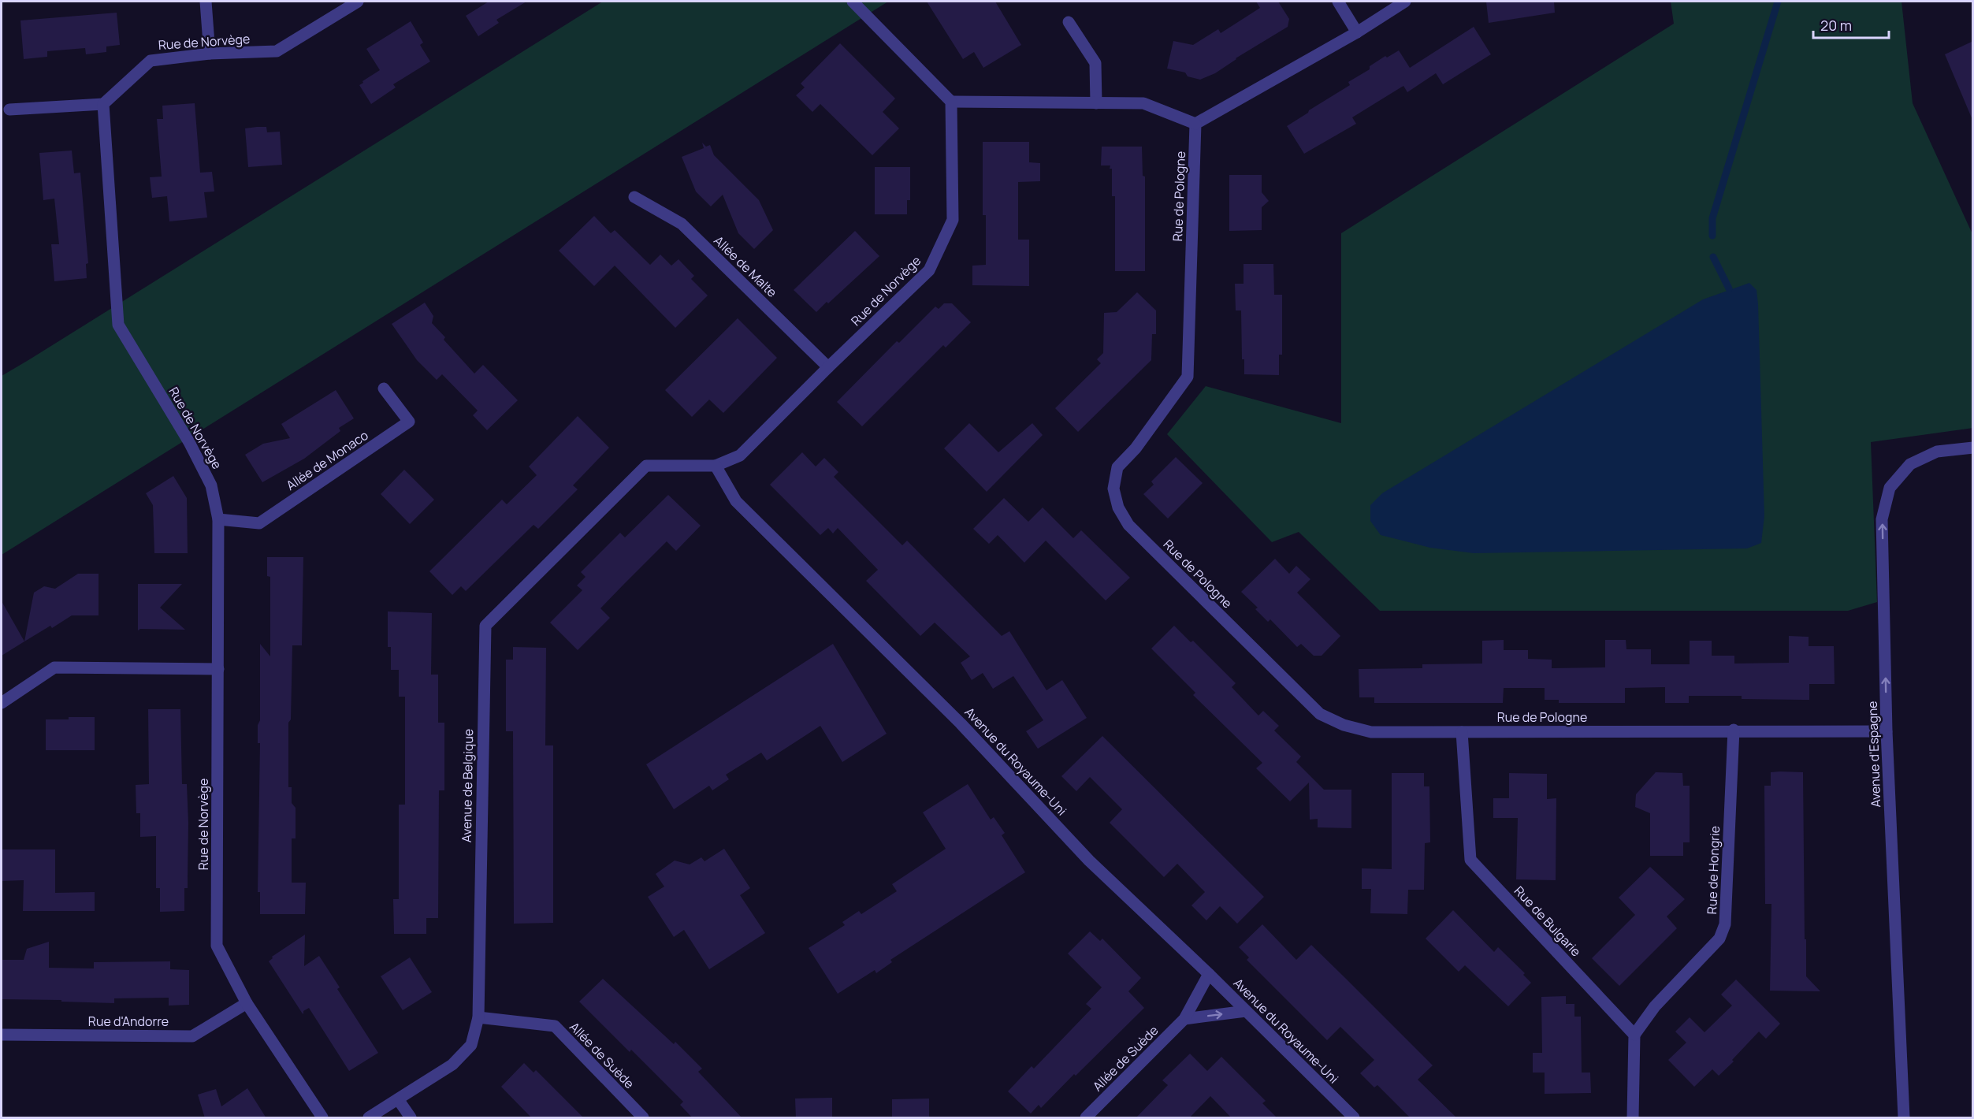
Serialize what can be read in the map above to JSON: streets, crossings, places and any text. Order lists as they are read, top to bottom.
{
  "streets": {
    "street": [
      "Rue de Norvège",
      "Rue de Pologne",
      "Allée de Malte",
      "Allée de Monaco",
      "Avenue d'Espagne",
      "Avenue du Royaume-Uni",
      "Avenue de Belgique",
      "Rue de Hongrie",
      "Rue de Bulgarie",
      "Rue d'Andorre",
      "Allée de Suède"
    ]
  },
  "crossings": [
    ["Rue de Norvège", "Allée de Malte"],
    ["Rue de Norvège", "Allée de Monaco"],
    ["Rue de Norvège", "Avenue du Royaume-Uni"],
    ["Rue de Norvège", "Avenue de Belgique"],
    ["Rue de Norvège", "Rue d'Andorre"],
    ["Rue de Pologne", "Avenue d'Espagne"],
    ["Rue de Pologne", "Rue de Hongrie"],
    ["Rue de Pologne", "Rue de Bulgarie"],
    ["Avenue du Royaume-Uni", "Avenue de Belgique"],
    ["Avenue du Royaume-Uni", "Allée de Suède"],
    ["Avenue de Belgique", "Allée de Suède"],
    ["Rue de Hongrie", "Rue de Bulgarie"]
  ],
  "one_way": ["Avenue d'Espagne"],
  "scale_bar": "20 m"
}
